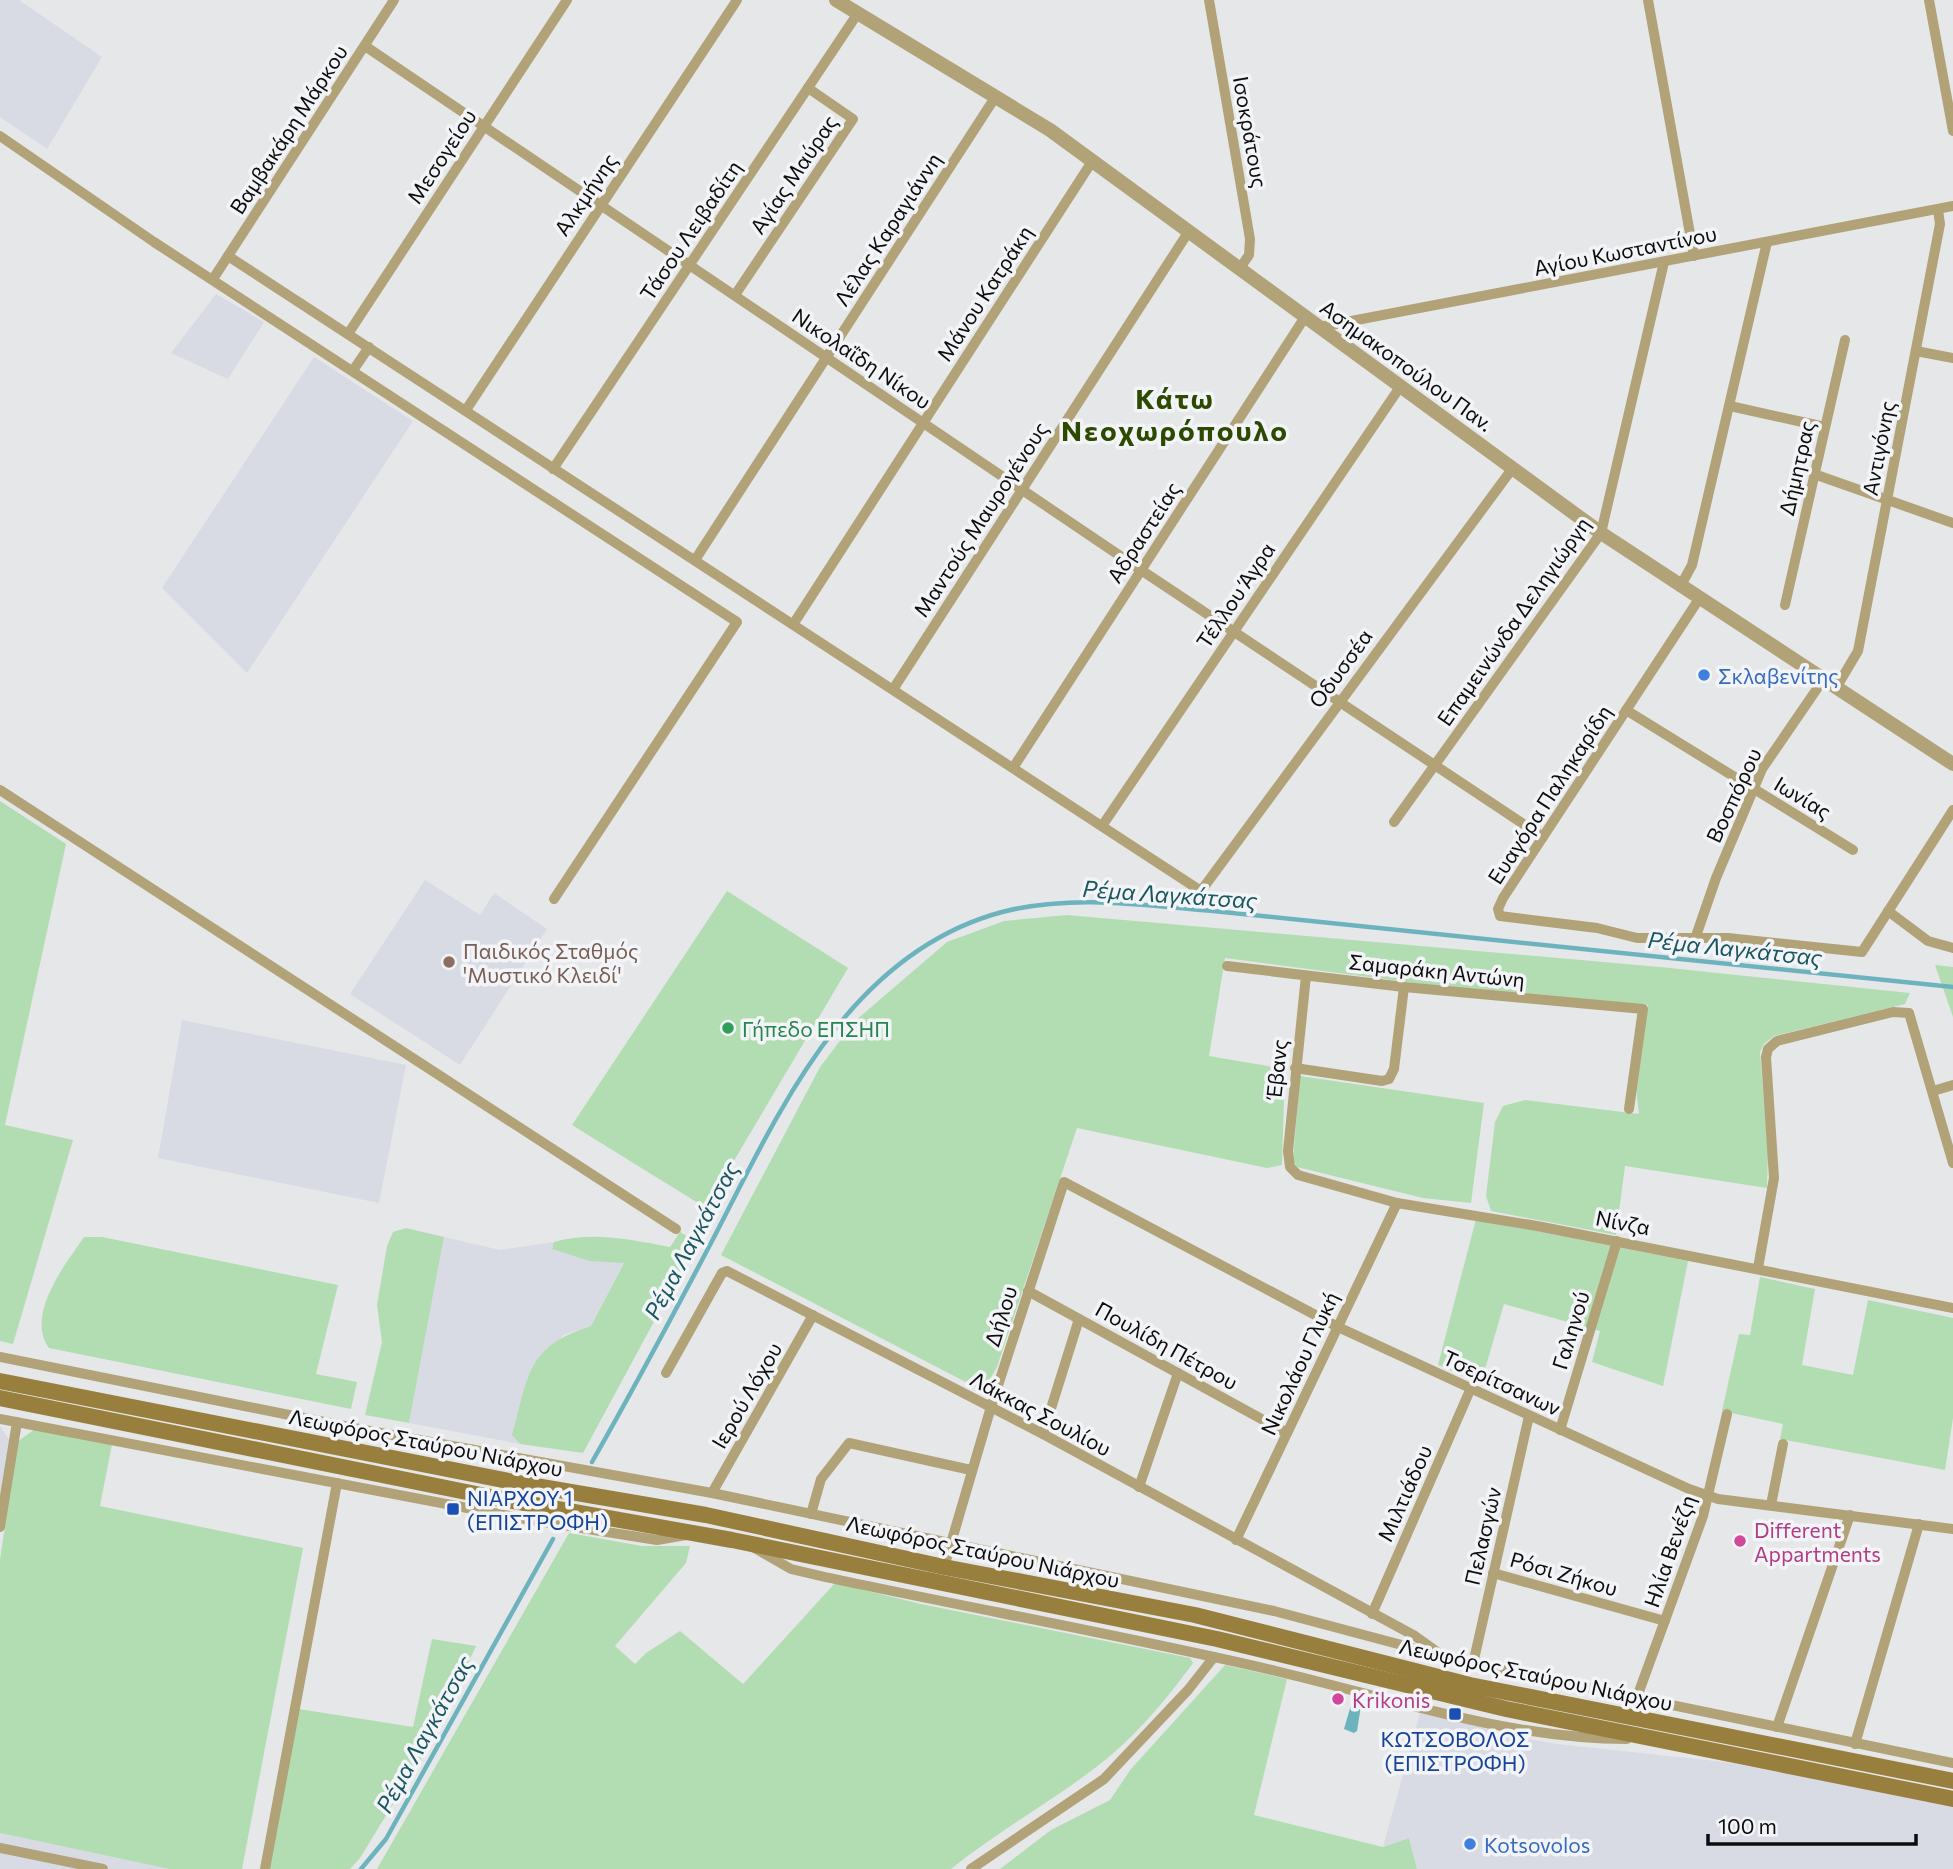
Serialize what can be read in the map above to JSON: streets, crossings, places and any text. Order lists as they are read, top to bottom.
{
  "streets": {
    "main road": ["Λεωφόρος Σταύρου Νιάρχου"],
    "street": [
      "Βαμβακάρη Μάρκου",
      "Ισοκράτους",
      "Μεσογείου",
      "Αγίας Μαύρας",
      "Αλκμήνης",
      "Λέλας Καραγιάννη",
      "Τάσου Λειβαδίτη",
      "Αγίου Κωσταντίνου",
      "Μάνου Κατράκη",
      "Νικολαΐδη Νίκου",
      "Ασημακοπούλου Παν.",
      "Αντιγόνης",
      "Δήμητρας",
      "Μαντούς Μαυρογένους",
      "Αδραστείας",
      "Τέλλου Άγρα",
      "Επαμεινώνδα Δεληγιώργη",
      "Οδυσσέα",
      "Ευαγόρα Παληκαρίδη",
      "Βοσπόρου",
      "Ιωνίας",
      "Σαμαράκη Αντώνη",
      "Έβανς",
      "Νίνζα",
      "Δήλου",
      "Γαληνού",
      "Πουλίδη Πέτρου",
      "Νικολάου Γλυκή",
      "Τσερίτσανων",
      "Ιερού Λόχου",
      "Λάκκας Σουλίου",
      "Μιλτιάδου",
      "Πελασγών",
      "Ηλία Βενέζη",
      "Ρόσι Ζήκου"
    ]
  },
  "crossings": [
    ["Βαμβακάρη Μάρκου", "Νικολαΐδη Νίκου"],
    ["Ισοκράτους", "Ασημακοπούλου Παν."],
    ["Μεσογείου", "Νικολαΐδη Νίκου"],
    ["Αγίας Μαύρας", "Τάσου Λειβαδίτη"],
    ["Αγίας Μαύρας", "Νικολαΐδη Νίκου"],
    ["Αλκμήνης", "Νικολαΐδη Νίκου"],
    ["Λέλας Καραγιάννη", "Νικολαΐδη Νίκου"],
    ["Λέλας Καραγιάννη", "Ασημακοπούλου Παν."],
    ["Τάσου Λειβαδίτη", "Νικολαΐδη Νίκου"],
    ["Τάσου Λειβαδίτη", "Ασημακοπούλου Παν."],
    ["Αγίου Κωσταντίνου", "Ασημακοπούλου Παν."],
    ["Αγίου Κωσταντίνου", "Αντιγόνης"],
    ["Αγίου Κωσταντίνου", "Επαμεινώνδα Δεληγιώργη"],
    ["Μάνου Κατράκη", "Νικολαΐδη Νίκου"],
    ["Μάνου Κατράκη", "Ασημακοπούλου Παν."],
    ["Νικολαΐδη Νίκου", "Μαντούς Μαυρογένους"],
    ["Νικολαΐδη Νίκου", "Αδραστείας"],
    ["Νικολαΐδη Νίκου", "Τέλλου Άγρα"],
    ["Νικολαΐδη Νίκου", "Επαμεινώνδα Δεληγιώργη"],
    ["Νικολαΐδη Νίκου", "Οδυσσέα"],
    ["Νικολαΐδη Νίκου", "Ευαγόρα Παληκαρίδη"],
    ["Ασημακοπούλου Παν.", "Αντιγόνης"],
    ["Ασημακοπούλου Παν.", "Μαντούς Μαυρογένους"],
    ["Ασημακοπούλου Παν.", "Αδραστείας"],
    ["Ασημακοπούλου Παν.", "Τέλλου Άγρα"],
    ["Ασημακοπούλου Παν.", "Επαμεινώνδα Δεληγιώργη"],
    ["Ασημακοπούλου Παν.", "Οδυσσέα"],
    ["Ασημακοπούλου Παν.", "Ευαγόρα Παληκαρίδη"],
    ["Ασημακοπούλου Παν.", "Βοσπόρου"],
    ["Τέλλου Άγρα", "Οδυσσέα"],
    ["Ευαγόρα Παληκαρίδη", "Βοσπόρου"],
    ["Ευαγόρα Παληκαρίδη", "Ιωνίας"],
    ["Βοσπόρου", "Ιωνίας"],
    ["Σαμαράκη Αντώνη", "Έβανς"],
    ["Έβανς", "Νίνζα"],
    ["Νίνζα", "Γαληνού"],
    ["Νίνζα", "Νικολάου Γλυκή"],
    ["Δήλου", "Πουλίδη Πέτρου"],
    ["Δήλου", "Τσερίτσανων"],
    ["Δήλου", "Λάκκας Σουλίου"],
    ["Δήλου", "Λεωφόρος Σταύρου Νιάρχου"],
    ["Γαληνού", "Τσερίτσανων"],
    ["Πουλίδη Πέτρου", "Νικολάου Γλυκή"],
    ["Νικολάου Γλυκή", "Τσερίτσανων"],
    ["Νικολάου Γλυκή", "Λάκκας Σουλίου"],
    ["Τσερίτσανων", "Μιλτιάδου"],
    ["Τσερίτσανων", "Πελασγών"],
    ["Τσερίτσανων", "Ηλία Βενέζη"],
    ["Ιερού Λόχου", "Λάκκας Σουλίου"],
    ["Λάκκας Σουλίου", "Μιλτιάδου"],
    ["Πελασγών", "Ρόσι Ζήκου"],
    ["Ηλία Βενέζη", "Ρόσι Ζήκου"]
  ],
  "districts": ["Κάτω Νεοχωρόπουλο"],
  "water": ["Ρέμα Λαγκάτσας"],
  "places": {
    "other": [
      "Σκλαβενίτης",
      "Παιδικός Σταθμός 'Μυστικό Κλειδί'",
      "Γήπεδο ΕΠΣΗΠ",
      "Different Appartments",
      "Krikonis",
      "Kotsovolos"
    ],
    "transit": ["ΝΙΑΡΧΟΥ 1 (ΕΠΙΣΤΡΟΦΗ)", "ΚΩΤΣΟΒΟΛΟΣ (ΕΠΙΣΤΡΟΦΗ)"]
  },
  "scale_bar": "100 m"
}
